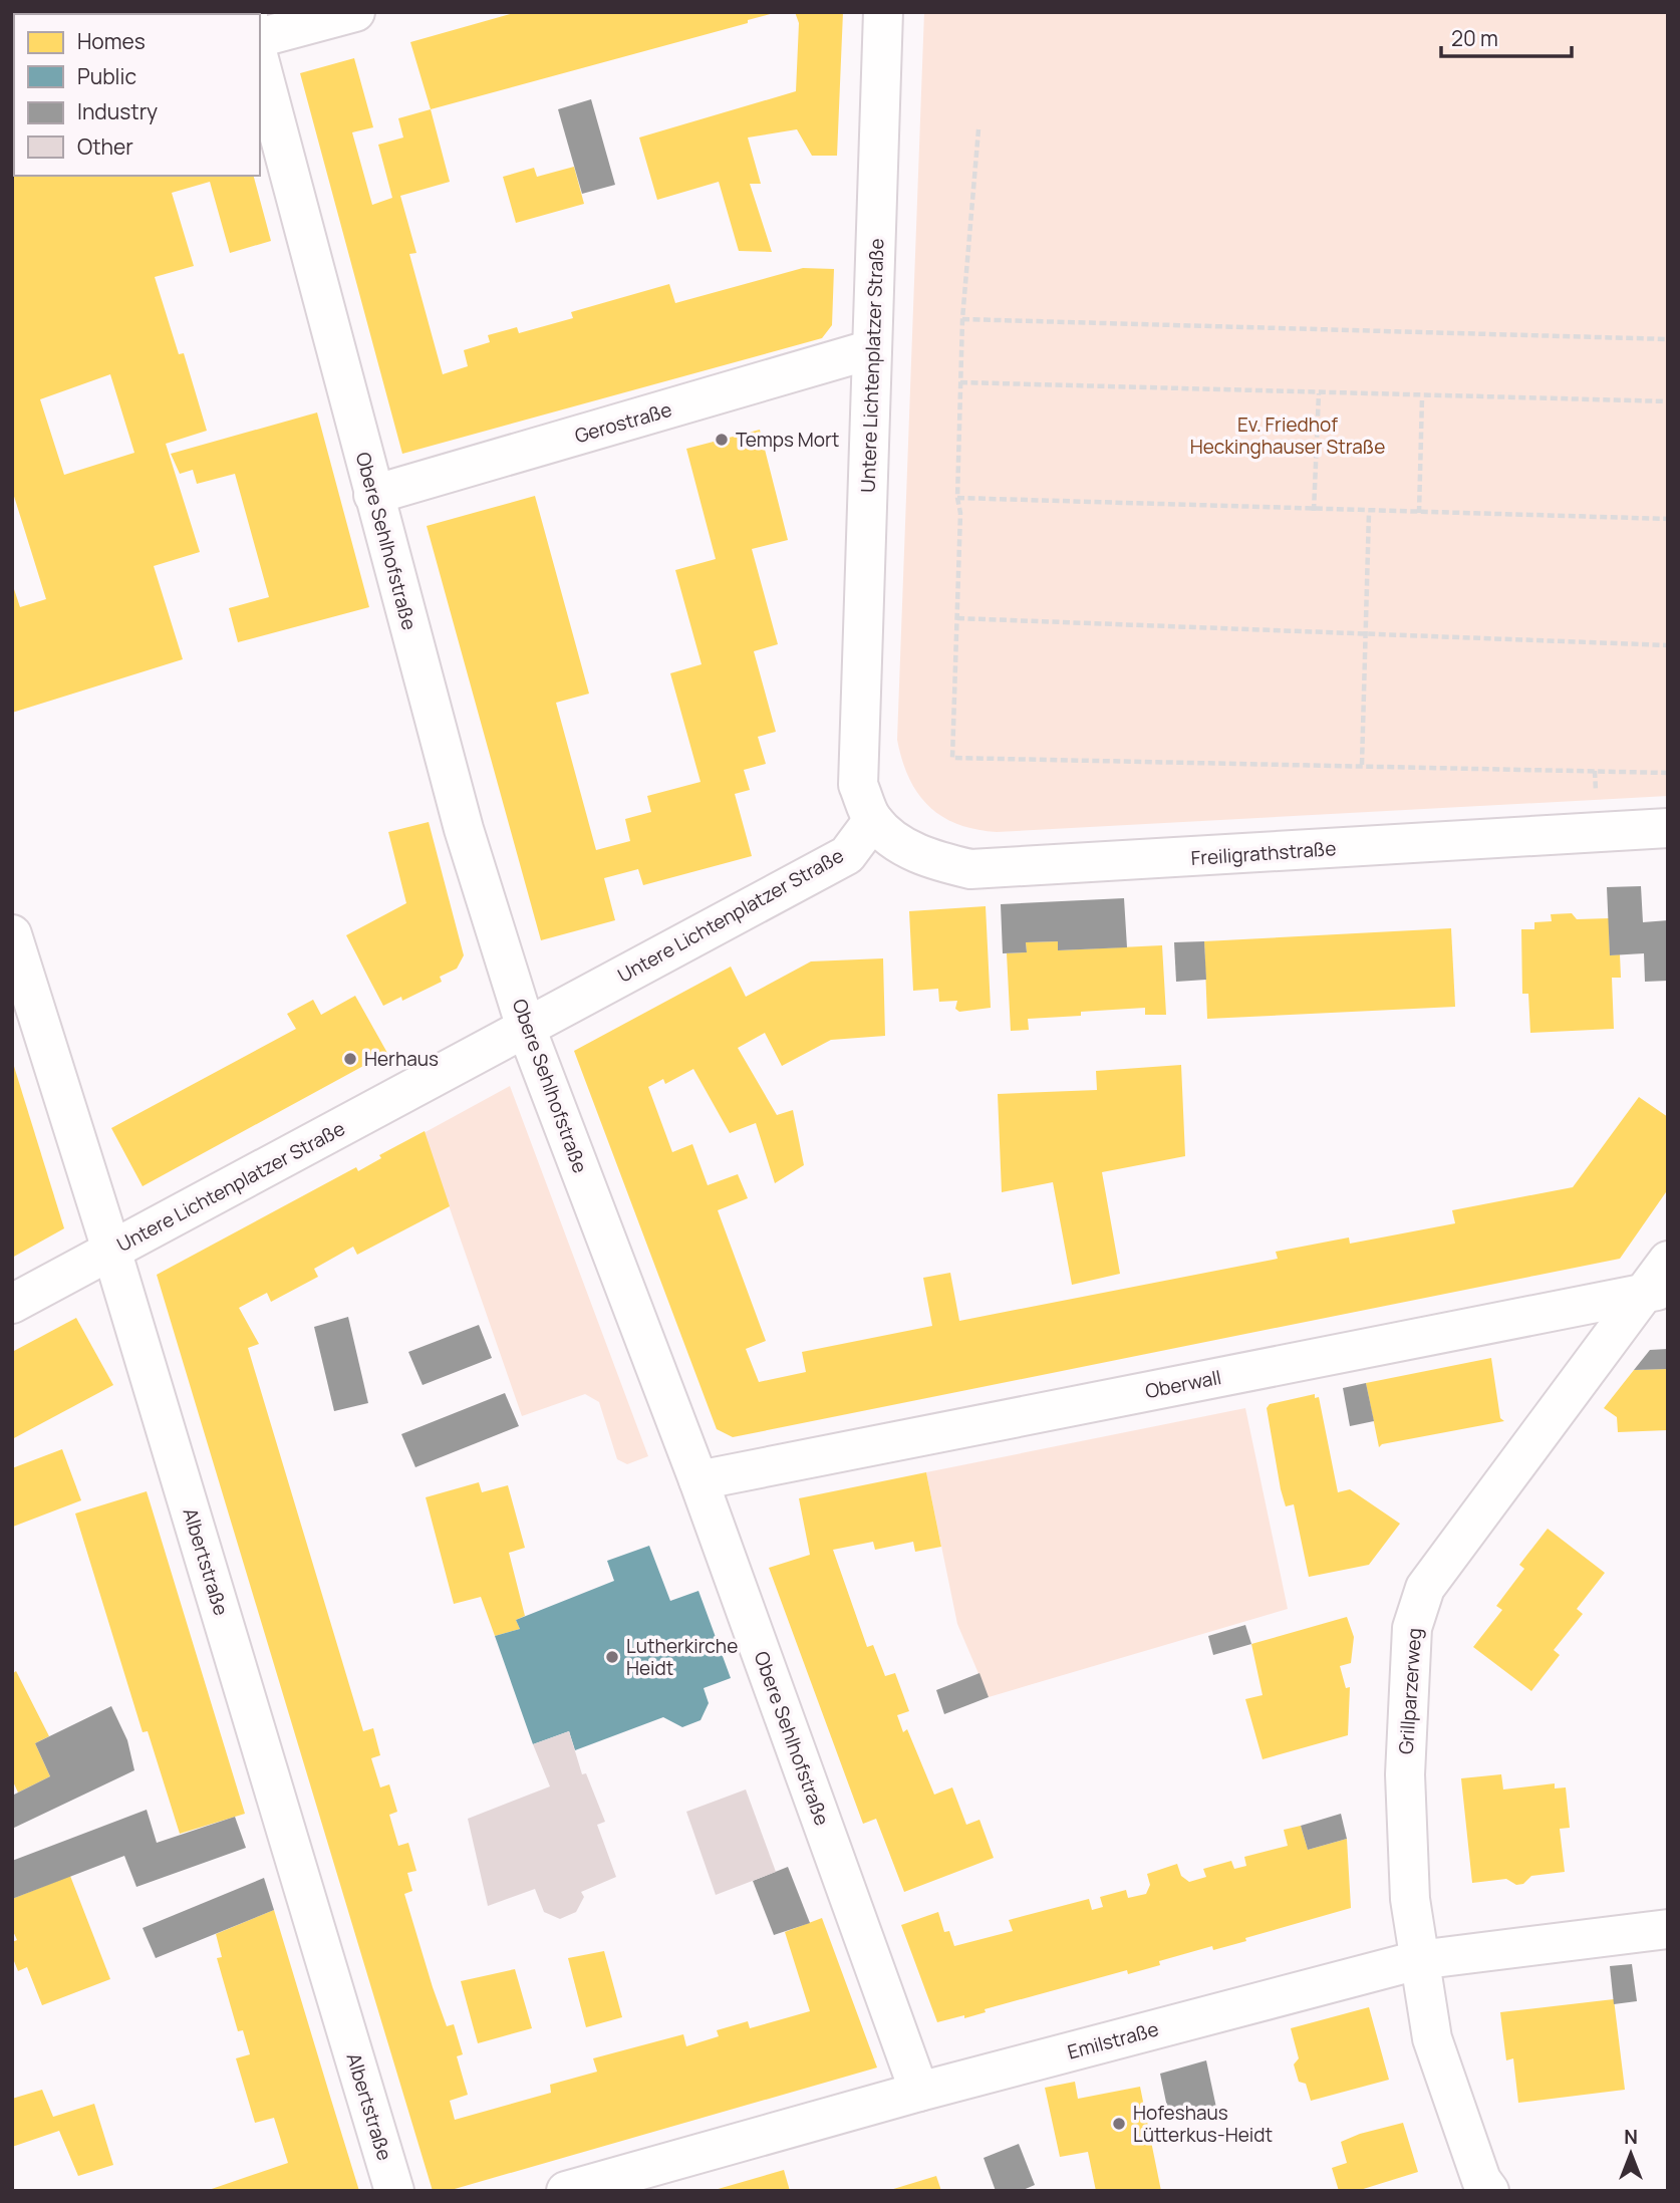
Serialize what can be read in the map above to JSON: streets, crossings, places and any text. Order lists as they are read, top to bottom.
{
  "streets": {
    "street": [
      "Untere Lichtenplatzer Straße",
      "Gerostraße",
      "Obere Sehlhofstraße",
      "Freiligrathstraße",
      "Oberwall",
      "Albertstraße",
      "Grillparzerweg",
      "Emilstraße"
    ]
  },
  "crossings": [
    ["Untere Lichtenplatzer Straße", "Gerostraße"],
    ["Untere Lichtenplatzer Straße", "Obere Sehlhofstraße"],
    ["Untere Lichtenplatzer Straße", "Freiligrathstraße"],
    ["Untere Lichtenplatzer Straße", "Albertstraße"],
    ["Gerostraße", "Obere Sehlhofstraße"],
    ["Obere Sehlhofstraße", "Oberwall"],
    ["Obere Sehlhofstraße", "Emilstraße"],
    ["Oberwall", "Grillparzerweg"],
    ["Grillparzerweg", "Emilstraße"]
  ],
  "parks": ["Ev. Friedhof Heckinghauser Straße"],
  "places": [
    "Temps Mort",
    "Herhaus",
    "Lutherkirche Heidt",
    "Hofeshaus Lütterkus-Heidt"
  ],
  "legend": [
    "Homes",
    "Public",
    "Industry",
    "Other"
  ],
  "scale_bar": "20 m",
  "north": "top"
}
